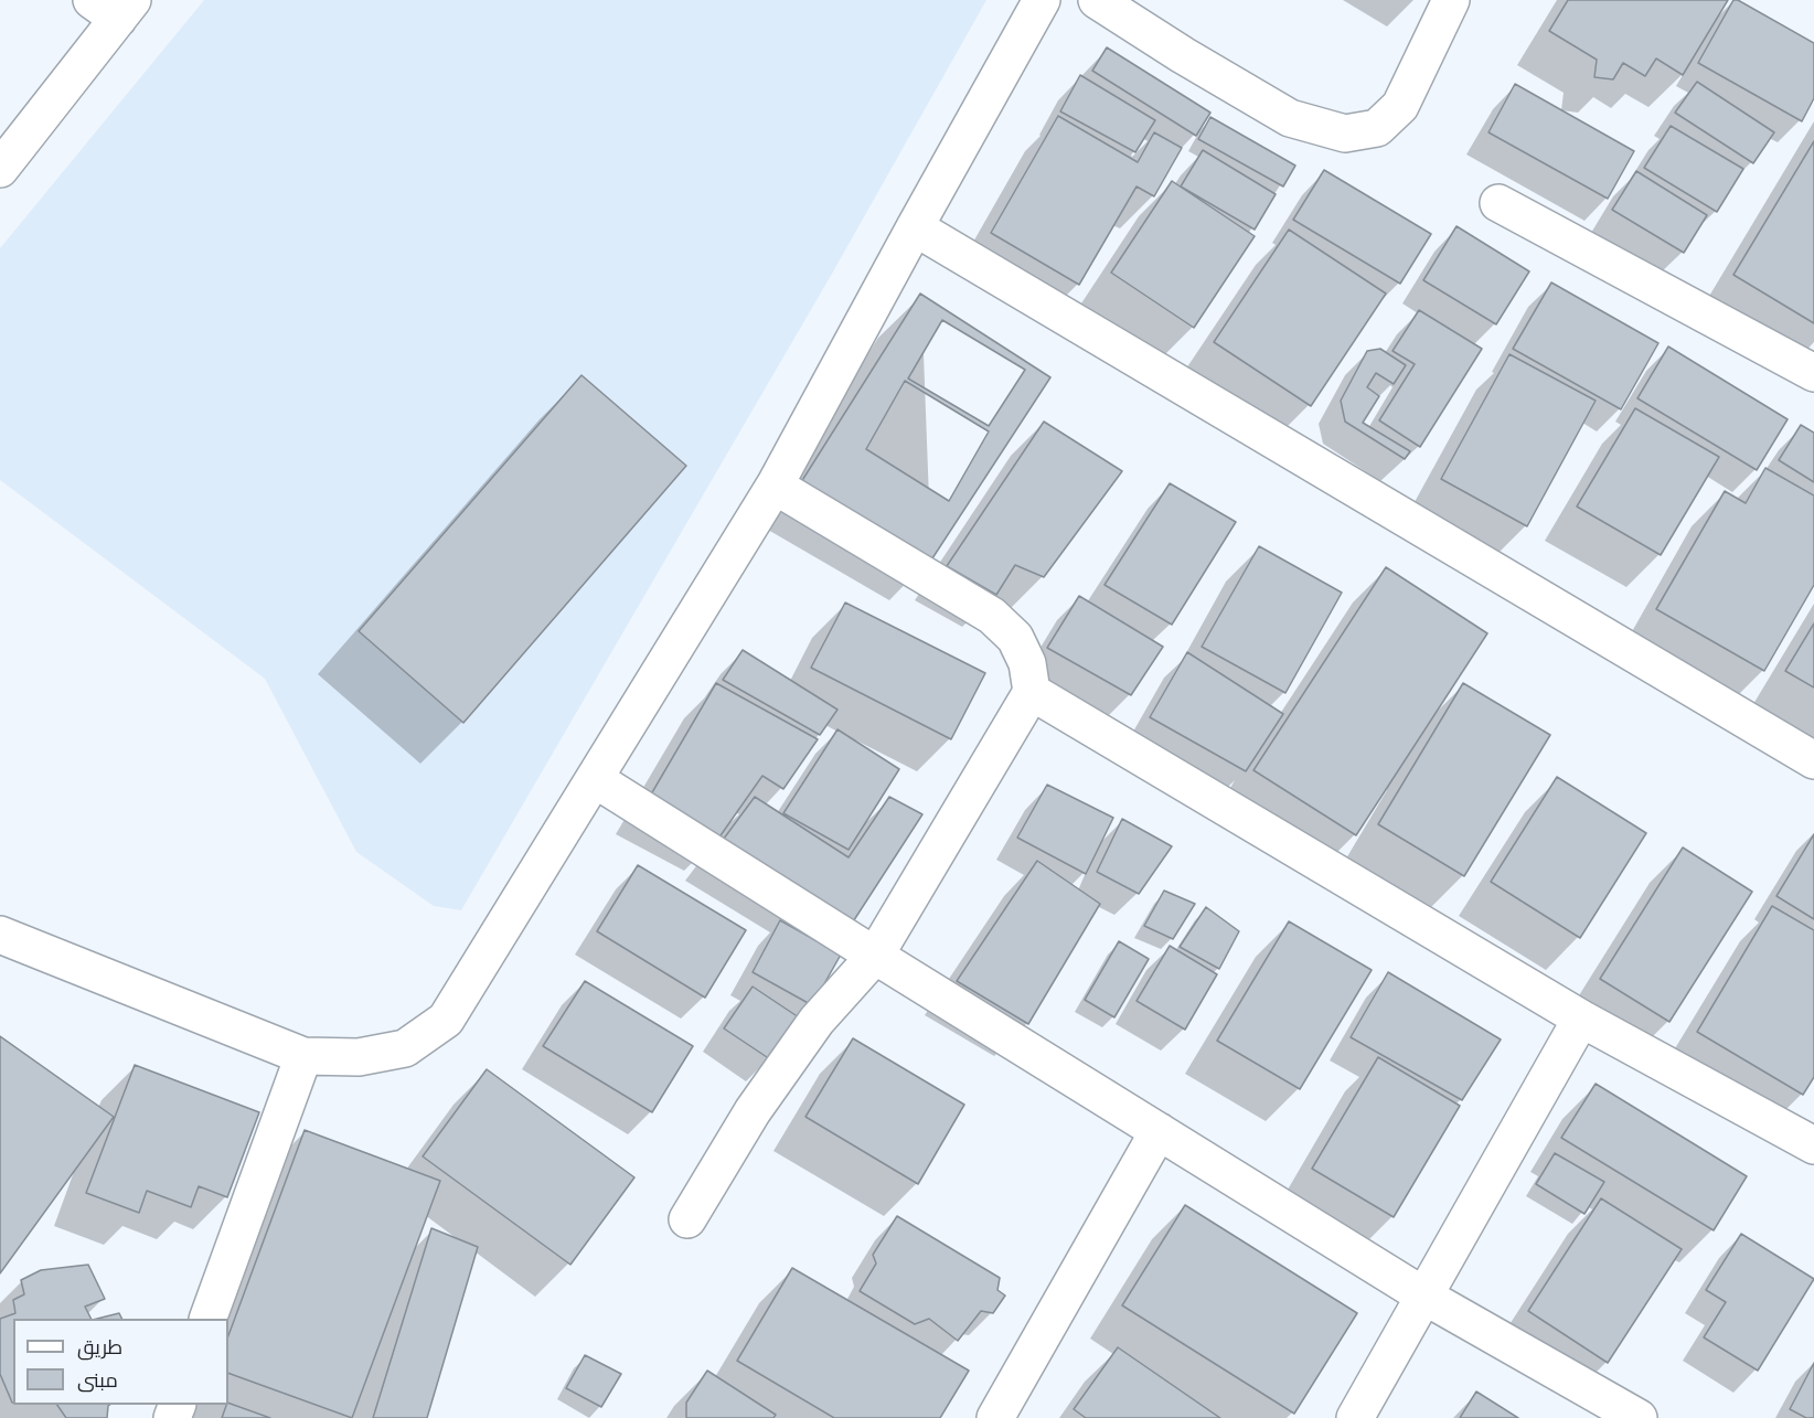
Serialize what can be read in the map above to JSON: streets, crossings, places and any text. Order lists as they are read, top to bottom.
{
  "legend": ["طريق", "مبنى"]
}
